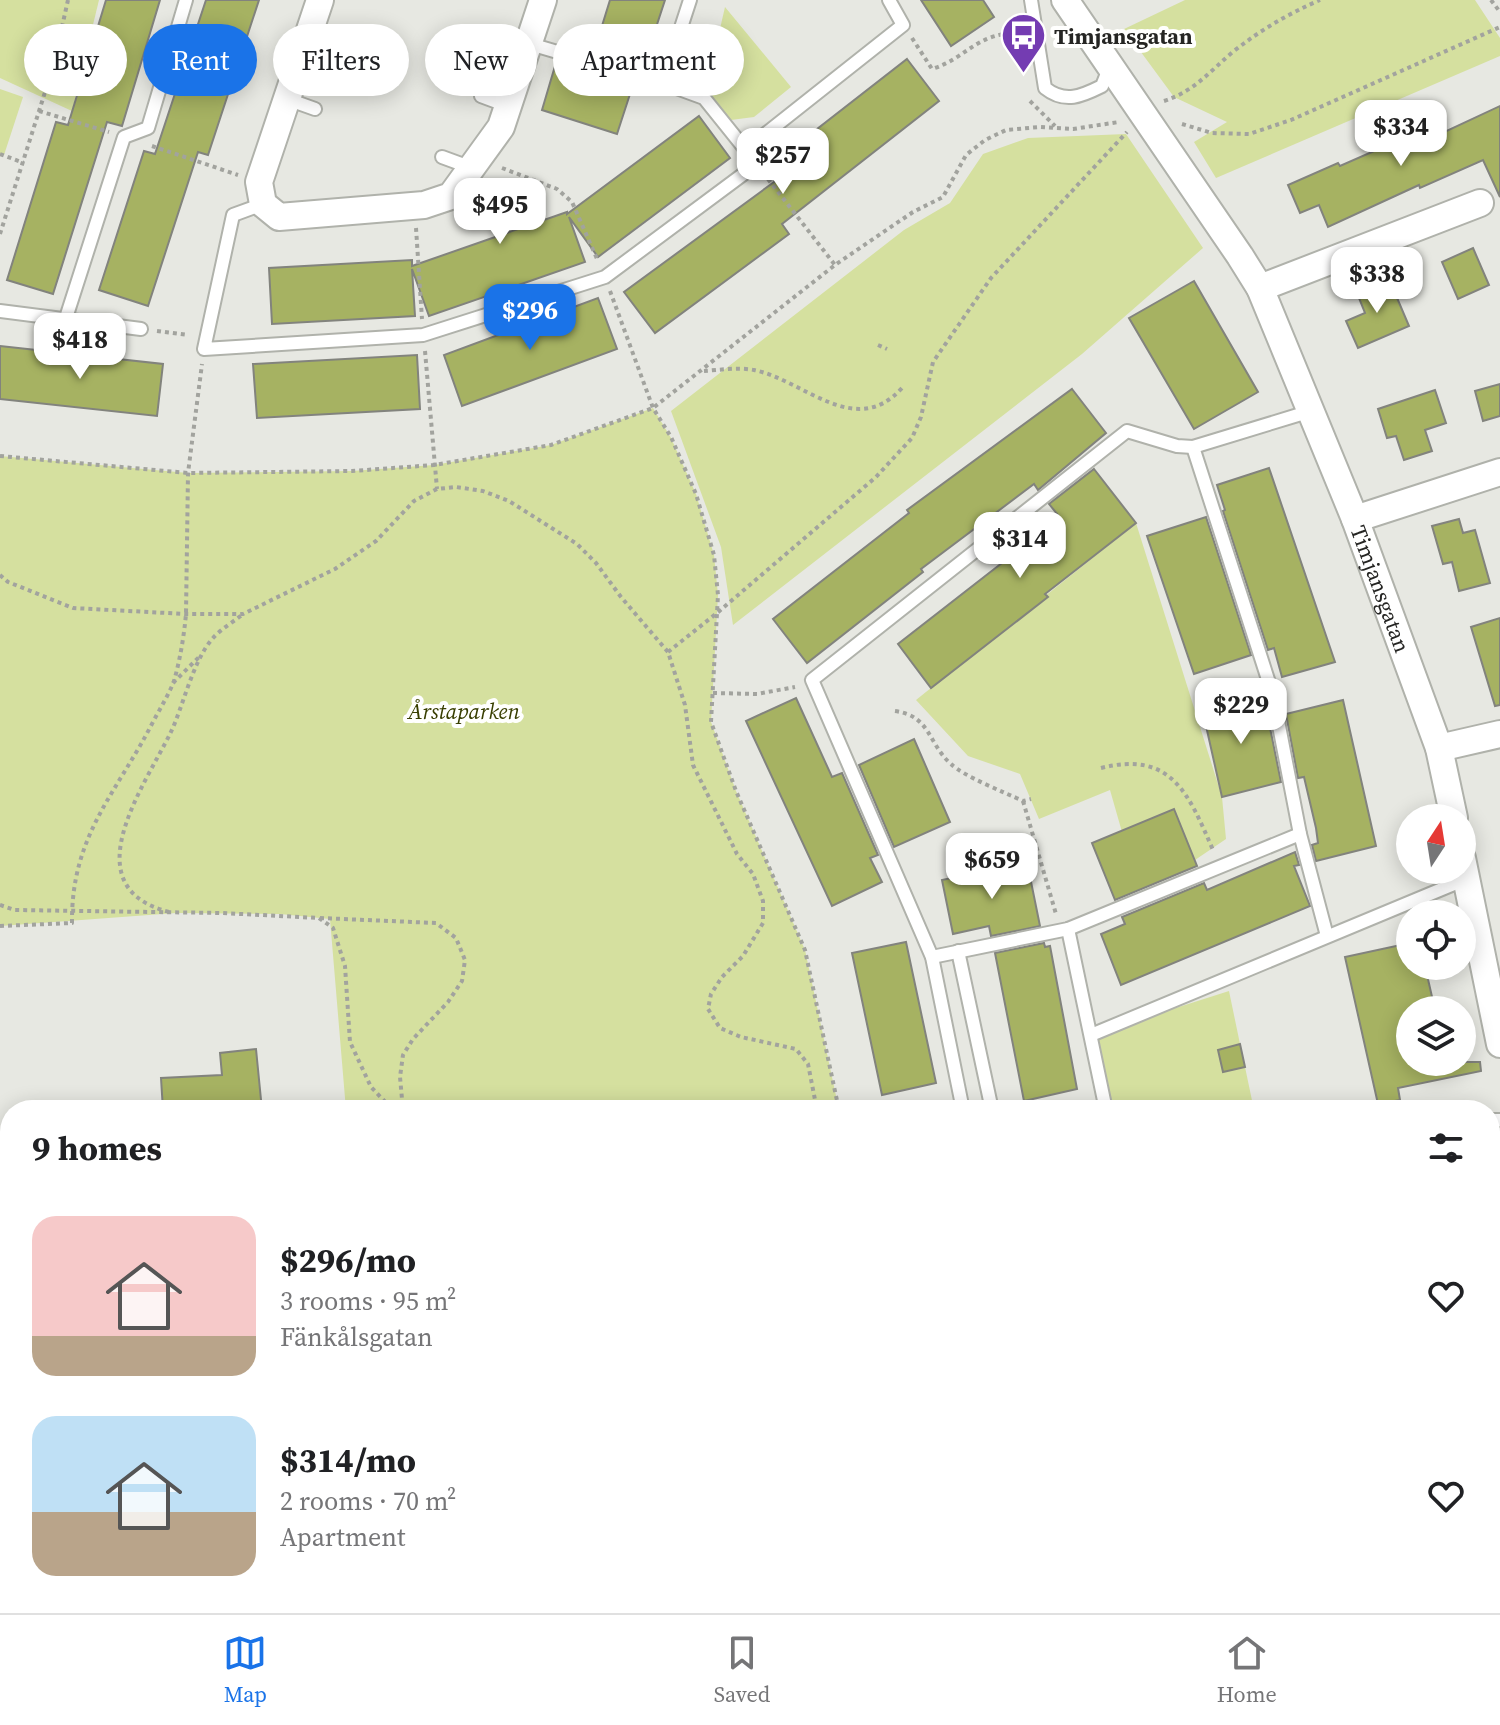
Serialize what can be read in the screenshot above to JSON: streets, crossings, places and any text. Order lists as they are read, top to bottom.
{
  "streets": {
    "street": ["Timjansgatan"]
  },
  "parks": ["Årstaparken"],
  "places": {
    "bus stop": ["Timjansgatan"]
  },
  "north": "top",
  "page": {
    "chip": [
      "Buy",
      "Rent",
      "Filters",
      "New",
      "Apartment"
    ],
    "price": [
      "$334",
      "$257",
      "$495",
      "$338",
      "$296",
      "$418",
      "$314",
      "$229",
      "$659"
    ],
    "heading": "9 homes",
    "list": [
      {
        "name": "$296/mo",
        "note": "3 rooms · 95 m² · Fänkålsgatan"
      },
      {
        "name": "$314/mo",
        "note": "2 rooms · 70 m² · Apartment"
      }
    ],
    "tabs": ["Map", "Saved", "Home"]
  }
}
